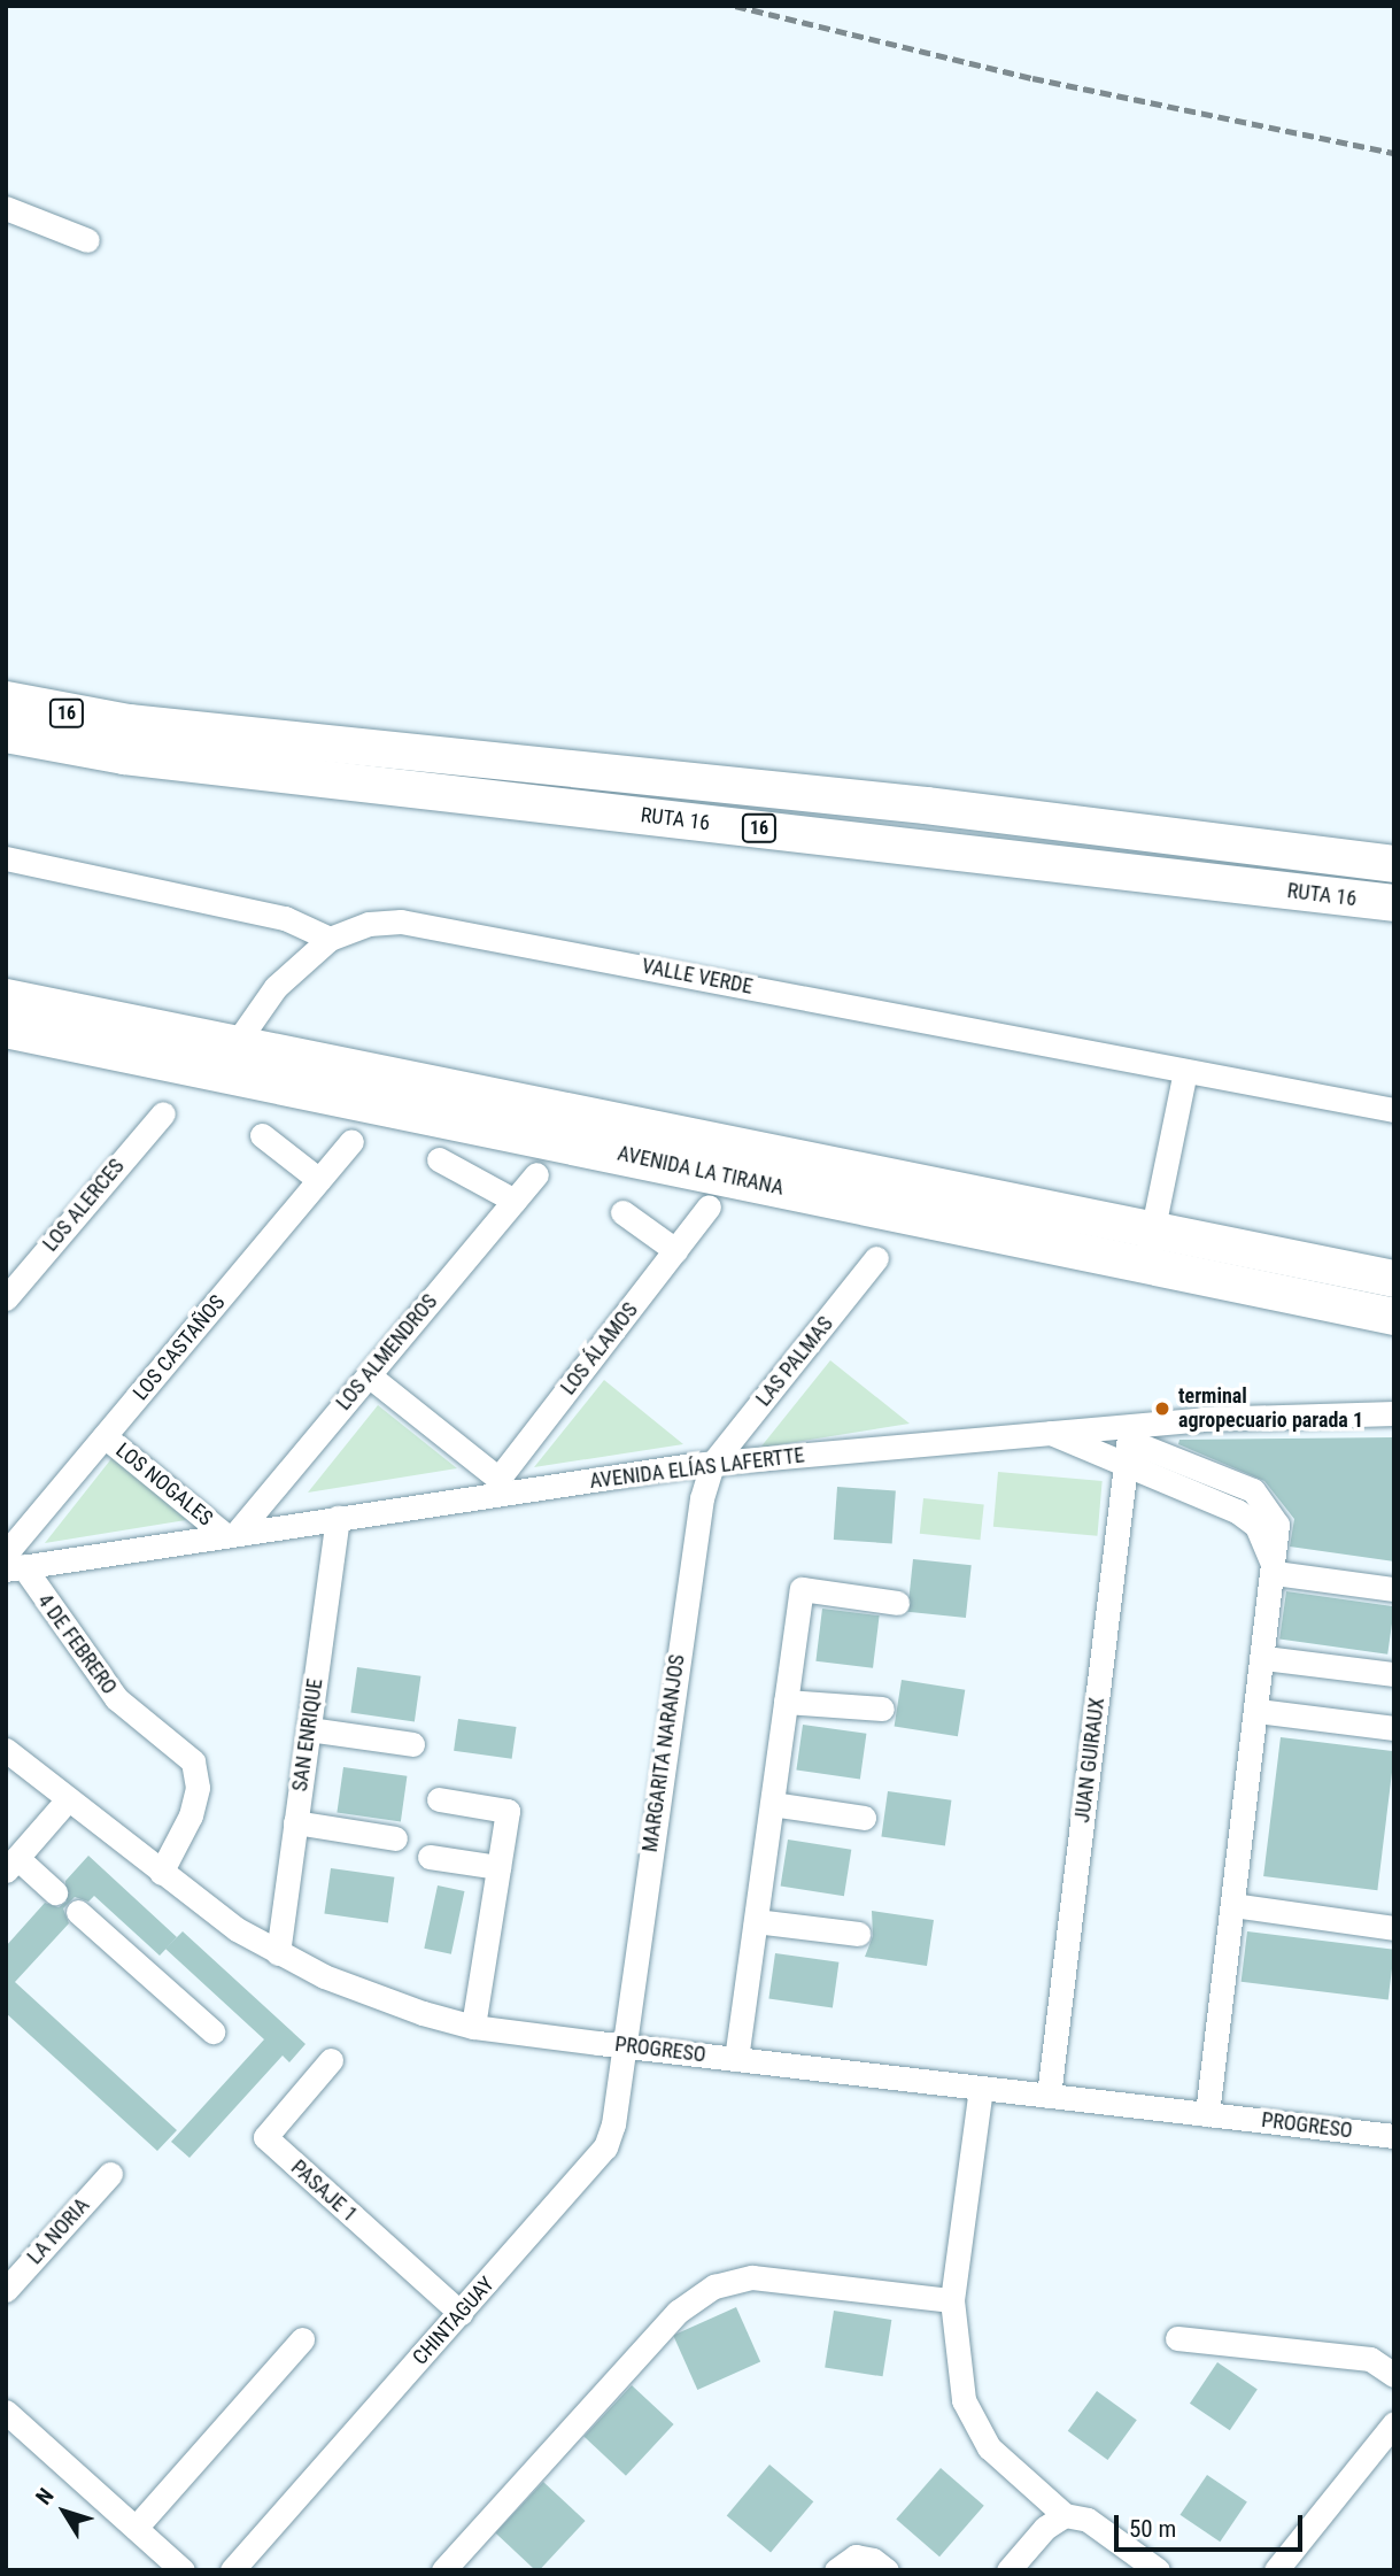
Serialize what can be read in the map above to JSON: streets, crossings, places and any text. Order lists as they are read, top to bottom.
{
  "streets": {
    "highway": ["16", "RUTA 16", "AVENIDA LA TIRANA"],
    "street": [
      "VALLE VERDE",
      "LOS ALERCES",
      "LOS CASTAÑOS",
      "LOS ÁLAMOS",
      "LOS ALMENDROS",
      "LAS PALMAS",
      "AVENIDA ELÍAS LAFERTTE",
      "LOS NOGALES",
      "4 DE FEBRERO",
      "SAN ENRIQUE",
      "MARGARITA NARANJOS",
      "JUAN GUIRAUX",
      "PROGRESO",
      "PASAJE 1",
      "LA NORIA",
      "CHINTAGUAY"
    ]
  },
  "crossings": [
    ["LOS CASTAÑOS", "AVENIDA ELÍAS LAFERTTE"],
    ["LOS CASTAÑOS", "LOS NOGALES"],
    ["LOS CASTAÑOS", "4 DE FEBRERO"],
    ["LOS ÁLAMOS", "AVENIDA ELÍAS LAFERTTE"],
    ["LOS ALMENDROS", "AVENIDA ELÍAS LAFERTTE"],
    ["LOS ALMENDROS", "LOS NOGALES"],
    ["LAS PALMAS", "AVENIDA ELÍAS LAFERTTE"],
    ["LAS PALMAS", "MARGARITA NARANJOS"],
    ["AVENIDA ELÍAS LAFERTTE", "LOS NOGALES"],
    ["AVENIDA ELÍAS LAFERTTE", "4 DE FEBRERO"],
    ["AVENIDA ELÍAS LAFERTTE", "SAN ENRIQUE"],
    ["AVENIDA ELÍAS LAFERTTE", "MARGARITA NARANJOS"],
    ["AVENIDA ELÍAS LAFERTTE", "JUAN GUIRAUX"],
    ["4 DE FEBRERO", "PROGRESO"],
    ["SAN ENRIQUE", "PROGRESO"],
    ["MARGARITA NARANJOS", "PROGRESO"],
    ["MARGARITA NARANJOS", "CHINTAGUAY"],
    ["JUAN GUIRAUX", "PROGRESO"],
    ["PROGRESO", "CHINTAGUAY"],
    ["PASAJE 1", "CHINTAGUAY"]
  ],
  "places": ["terminal agropecuario parada 1"],
  "scale_bar": "50 m",
  "north": "top left"
}
